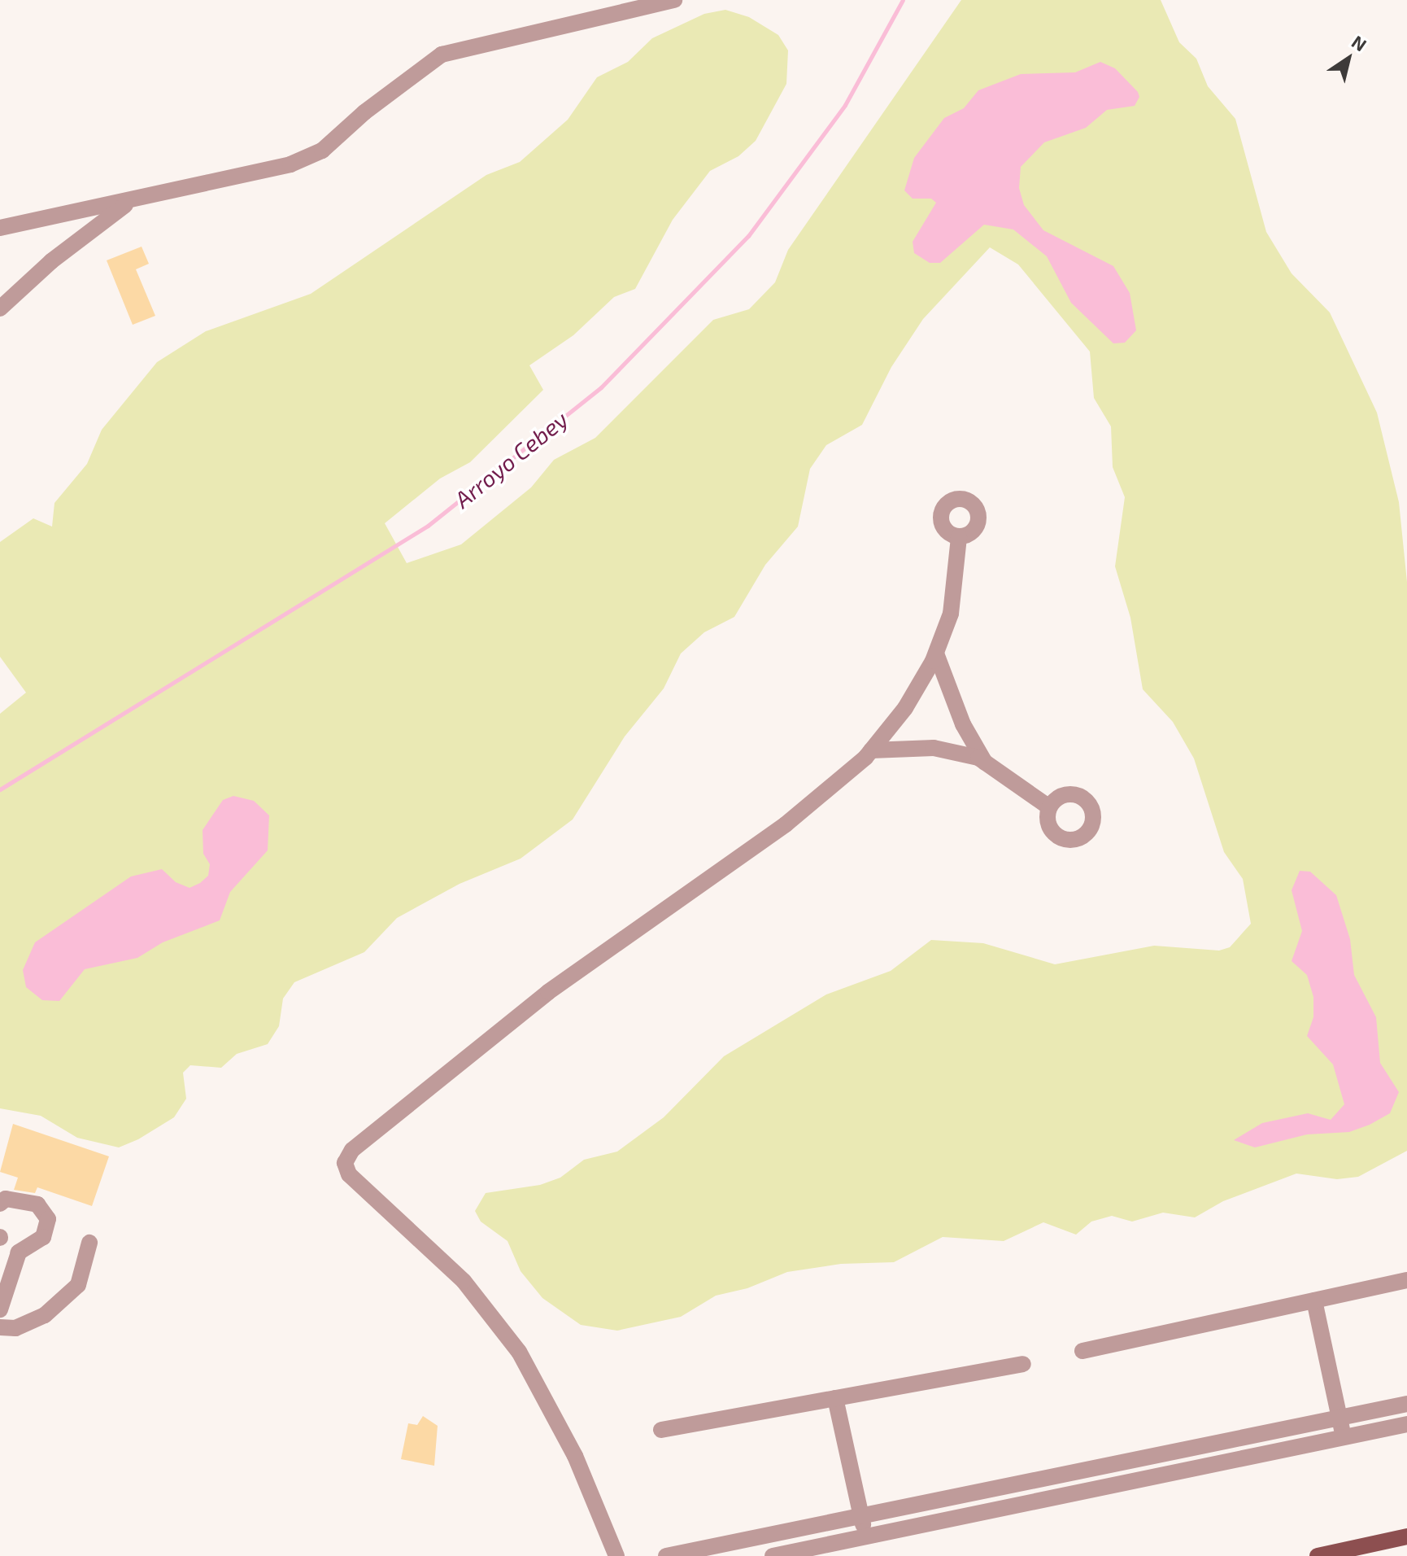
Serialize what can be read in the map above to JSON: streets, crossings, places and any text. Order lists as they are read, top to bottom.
{
  "water": ["Arroyo Cebey"],
  "north": "top right"
}
